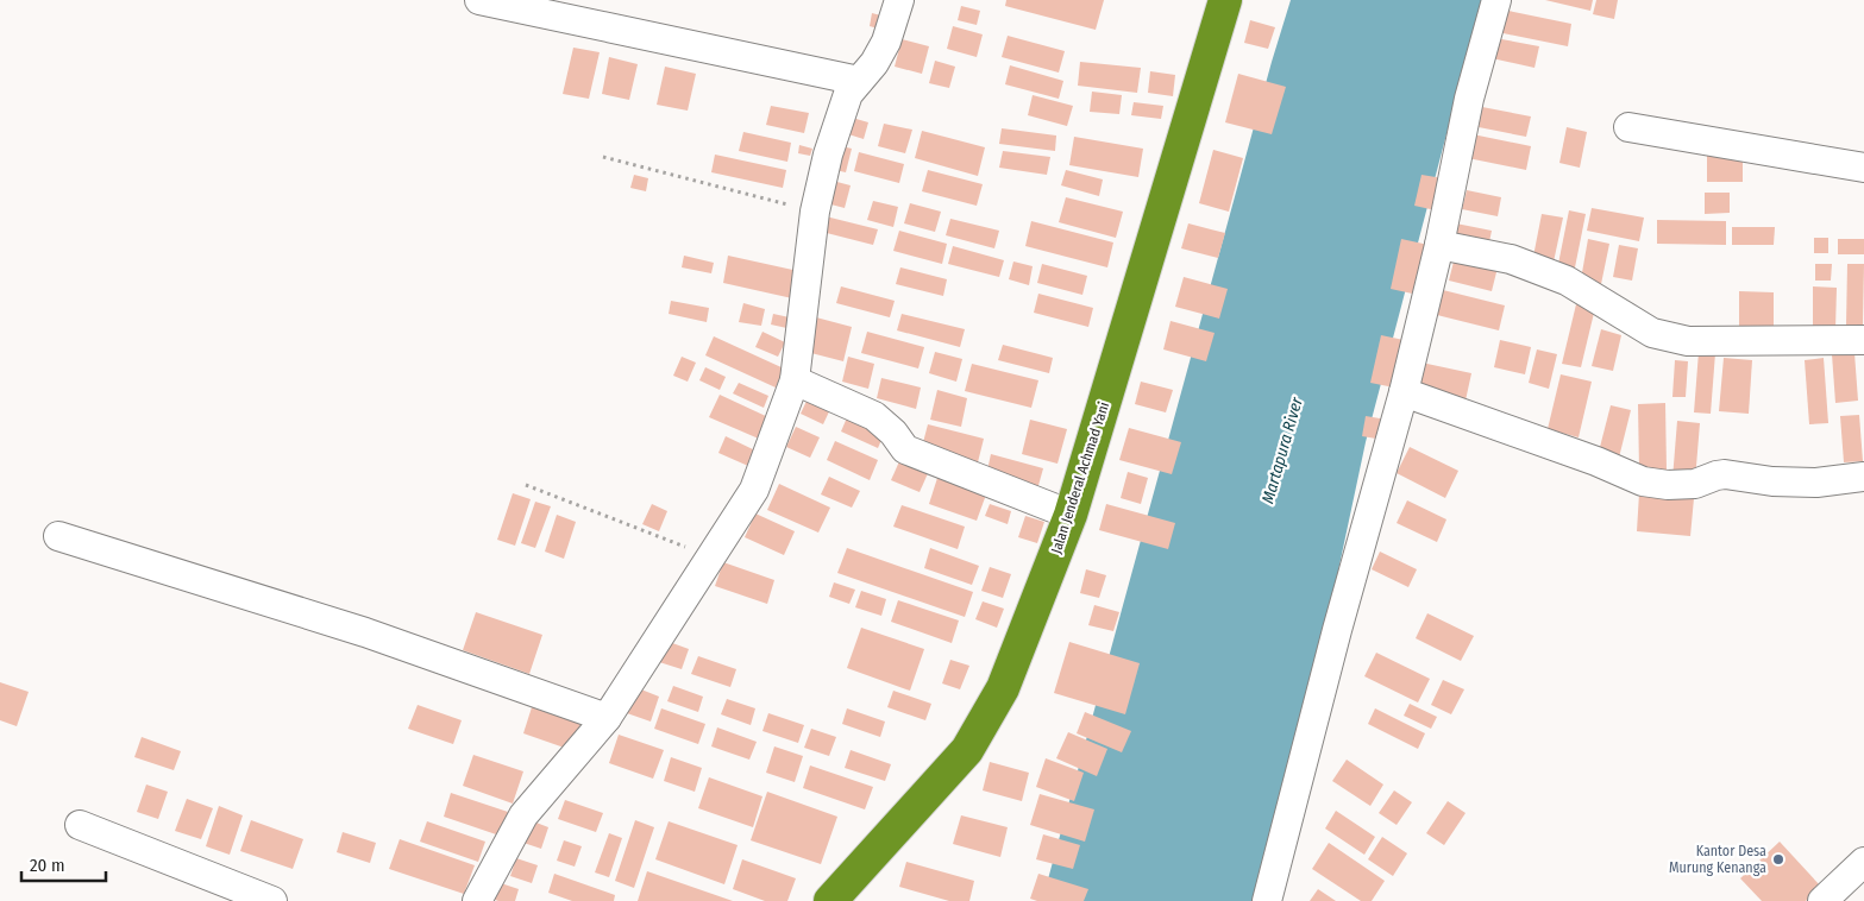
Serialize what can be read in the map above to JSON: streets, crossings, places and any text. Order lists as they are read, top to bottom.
{
  "streets": {
    "highway": ["Jalan Jenderal Achmad Yani"]
  },
  "water": ["Martapura River"],
  "places": ["Kantor Desa Murung Kenanga"],
  "scale_bar": "20 m"
}
